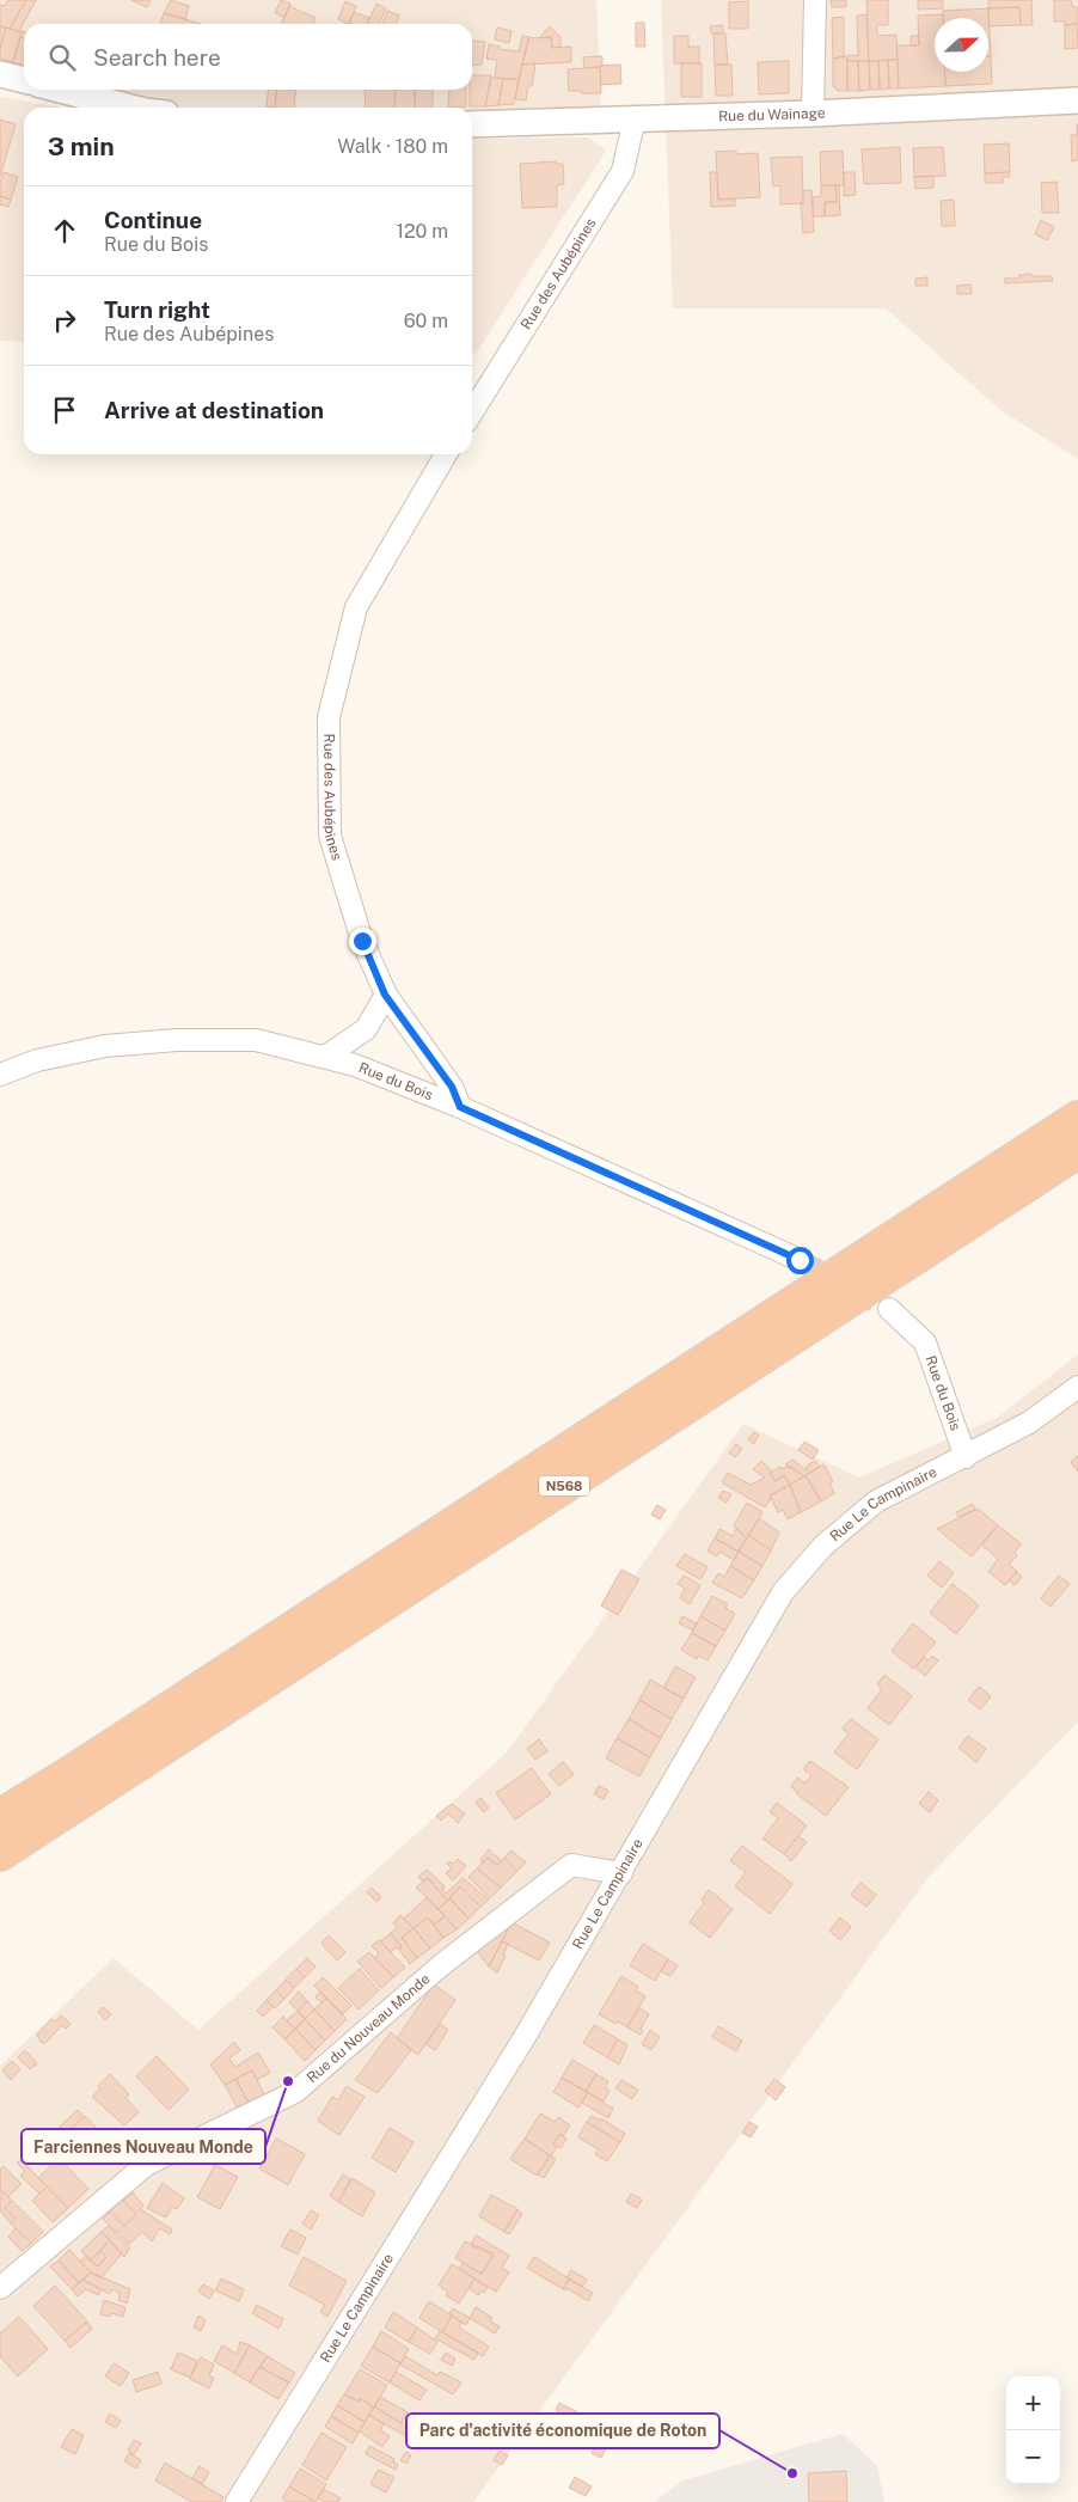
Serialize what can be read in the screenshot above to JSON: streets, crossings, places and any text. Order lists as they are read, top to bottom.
{
  "streets": {
    "highway": ["N568"],
    "street": [
      "Rue du Wainage",
      "Rue des Aubépines",
      "Rue du Bois",
      "Rue Le Campinaire",
      "Rue du Nouveau Monde"
    ]
  },
  "crossings": [
    ["Rue du Wainage", "Rue des Aubépines"],
    ["Rue des Aubépines", "Rue du Bois"],
    ["Rue du Bois", "Rue Le Campinaire"],
    ["Rue Le Campinaire", "Rue du Nouveau Monde"]
  ],
  "places": ["Farciennes Nouveau Monde", "Parc d'activité économique de Roton"],
  "north": "right",
  "page": {
    "search": "Search here",
    "heading": ["3 min", "Walk · 180 m"],
    "list": [
      ["Continue", "Rue du Bois", "120 m"],
      ["Turn right", "Rue des Aubépines", "60 m"],
      "Arrive at destination"
    ],
    "map_buttons": ["+", "−"]
  }
}
